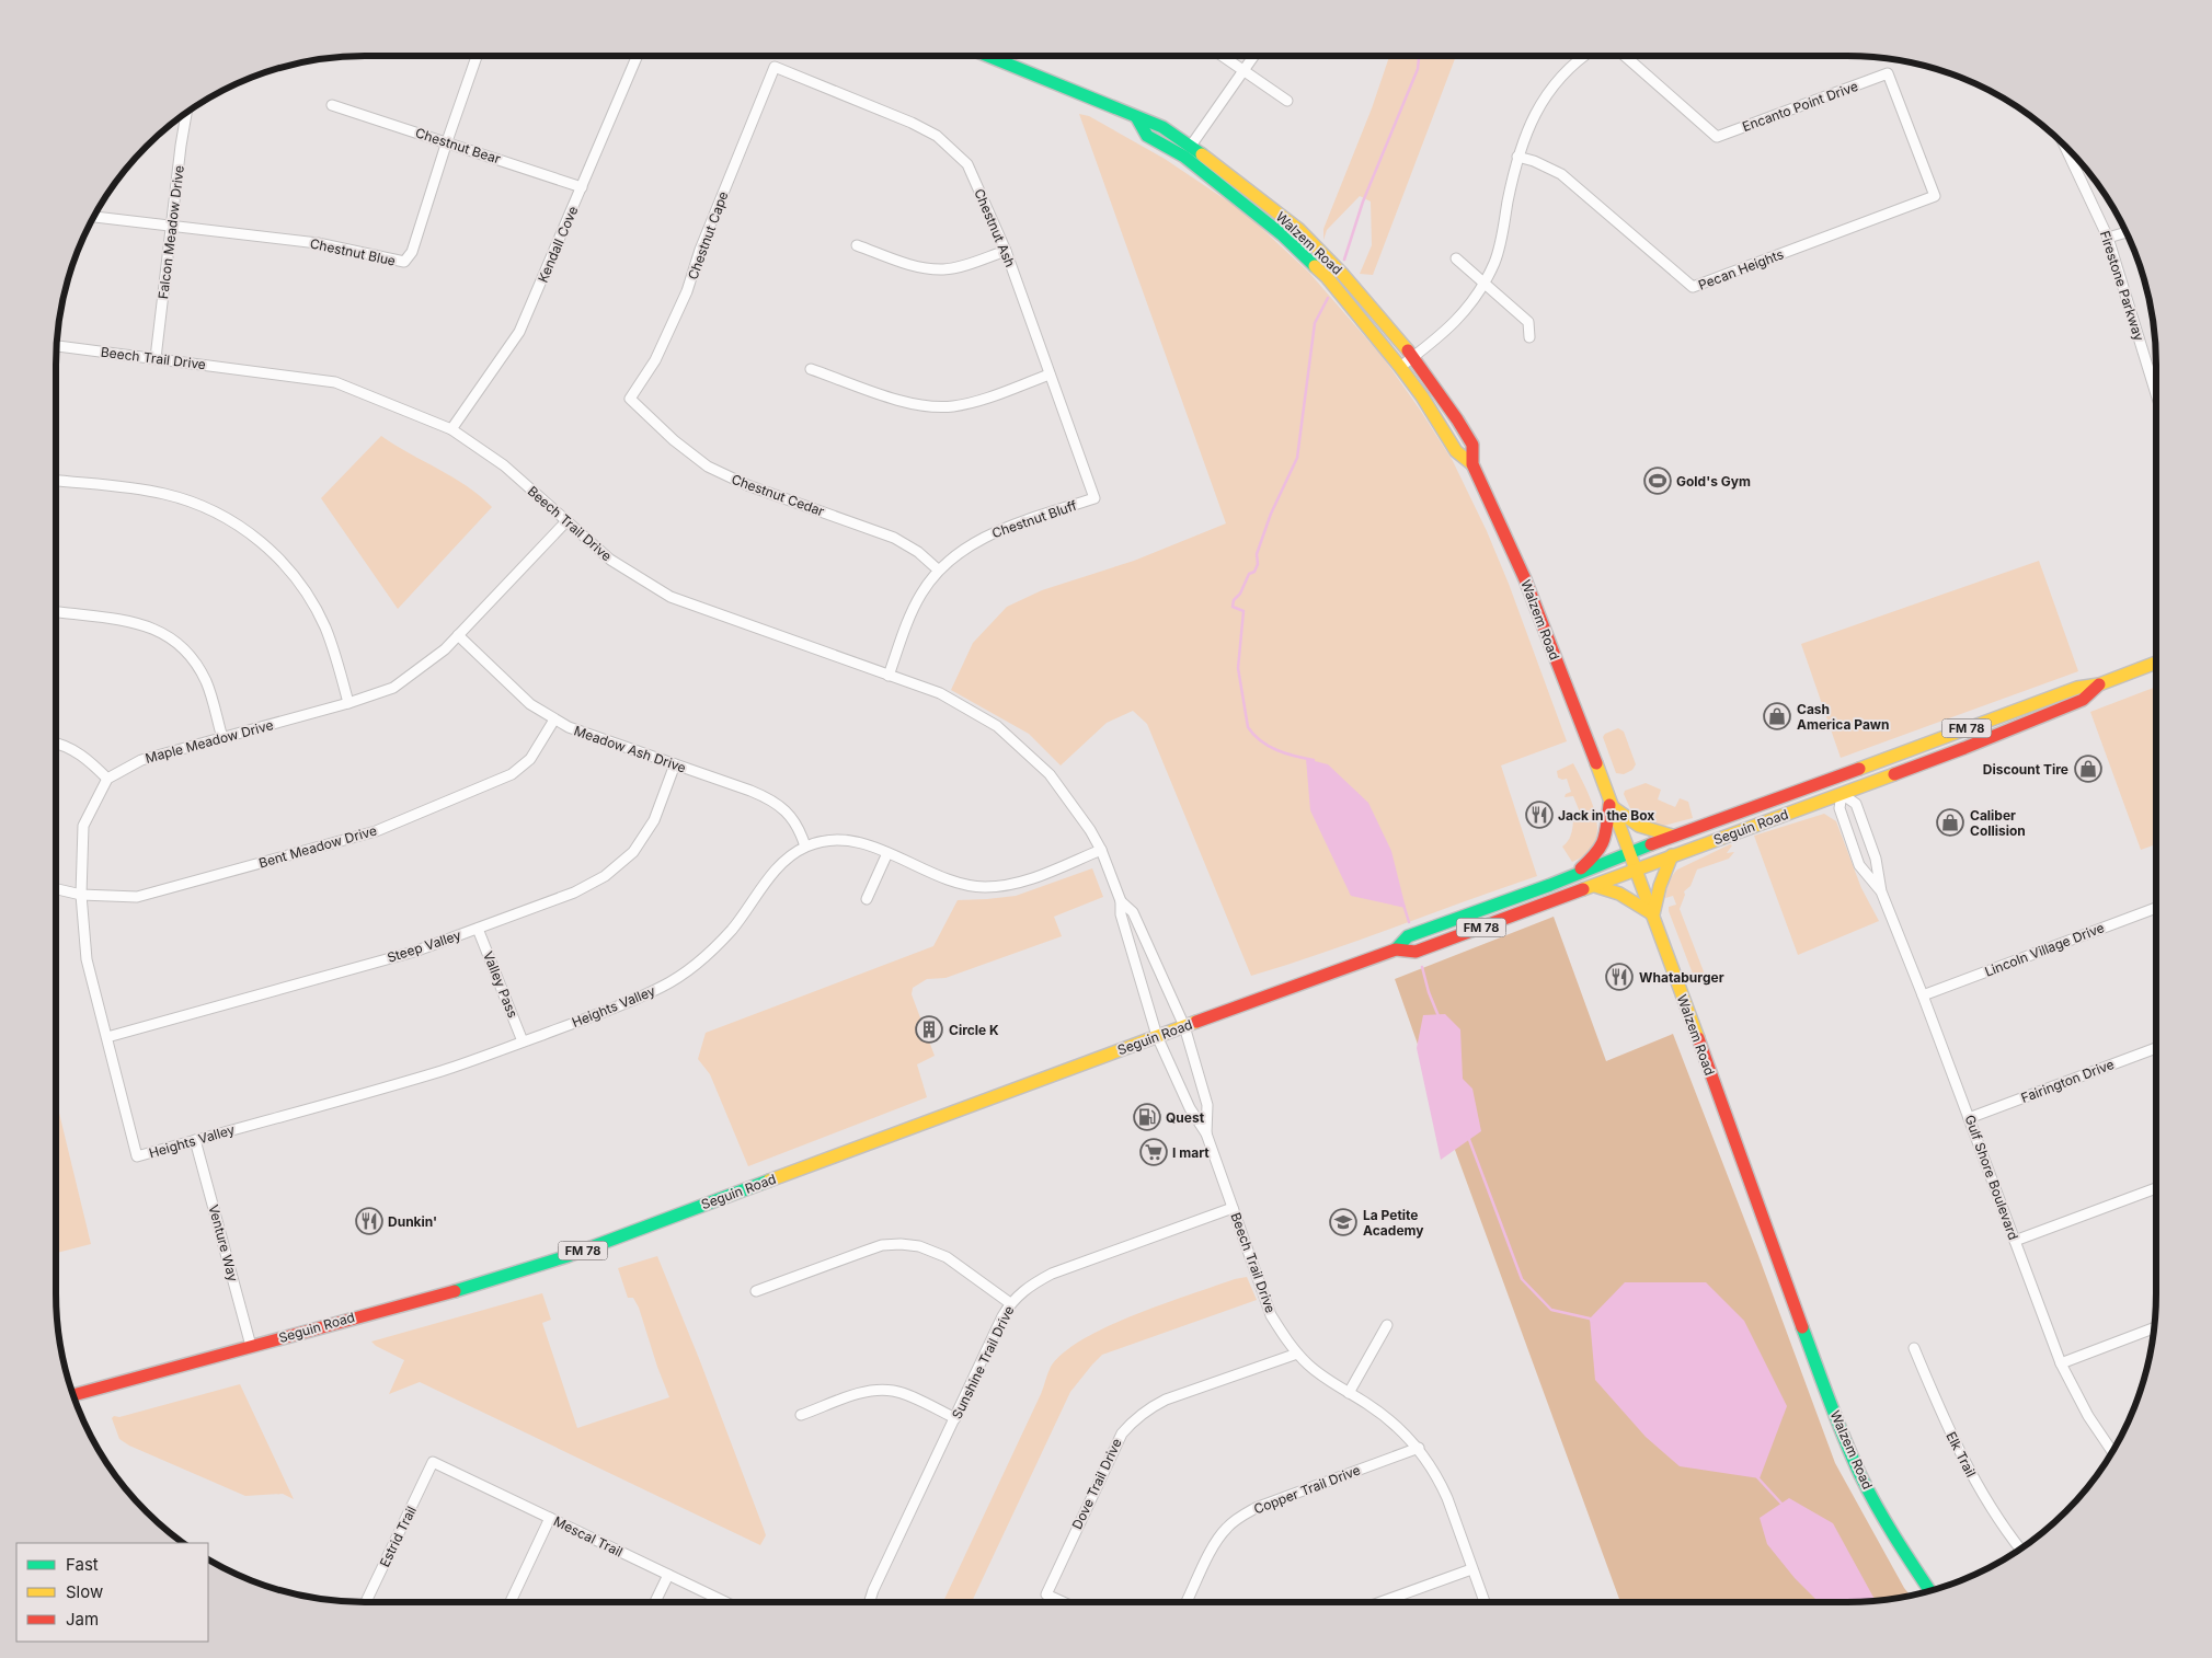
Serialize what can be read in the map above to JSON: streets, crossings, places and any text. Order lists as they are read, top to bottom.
{
  "streets": {
    "main road": ["Walzem Road", "FM 78", "Seguin Road"],
    "street": [
      "Encanto Point Drive",
      "Chestnut Bear",
      "Chestnut Ash",
      "Falcon Meadow Drive",
      "Chestnut Cape",
      "Kendall Cove",
      "Chestnut Blue",
      "Pecan Heights",
      "Firestone Parkway",
      "Beech Trail Drive",
      "Chestnut Cedar",
      "Chestnut Bluff",
      "Maple Meadow Drive",
      "Meadow Ash Drive",
      "Bent Meadow Drive",
      "Steep Valley",
      "Lincoln Village Drive",
      "Valley Pass",
      "Heights Valley",
      "Fairington Drive",
      "Gulf Shore Boulevard",
      "Venture Way",
      "Sunshine Trail Drive",
      "Elk Trail",
      "Dove Trail Drive",
      "Copper Trail Drive",
      "Estrid Trail",
      "Mescal Trail"
    ]
  },
  "crossings": [
    ["Encanto Point Drive", "Pecan Heights"],
    ["Chestnut Bear", "Kendall Cove"],
    ["Chestnut Bear", "Chestnut Blue"],
    ["Chestnut Ash", "Chestnut Cape"],
    ["Chestnut Ash", "Chestnut Bluff"],
    ["Falcon Meadow Drive", "Chestnut Blue"],
    ["Falcon Meadow Drive", "Beech Trail Drive"],
    ["Chestnut Cape", "Chestnut Cedar"],
    ["Walzem Road", "Seguin Road"],
    ["Kendall Cove", "Beech Trail Drive"],
    ["Beech Trail Drive", "Chestnut Bluff"],
    ["Beech Trail Drive", "Maple Meadow Drive"],
    ["Beech Trail Drive", "Seguin Road"],
    ["Beech Trail Drive", "Heights Valley"],
    ["Beech Trail Drive", "Sunshine Trail Drive"],
    ["Beech Trail Drive", "Dove Trail Drive"],
    ["Beech Trail Drive", "Copper Trail Drive"],
    ["Chestnut Cedar", "Chestnut Bluff"],
    ["Maple Meadow Drive", "Meadow Ash Drive"],
    ["Meadow Ash Drive", "Bent Meadow Drive"],
    ["Meadow Ash Drive", "Steep Valley"],
    ["Meadow Ash Drive", "Heights Valley"],
    ["Seguin Road", "Gulf Shore Boulevard"],
    ["Seguin Road", "Venture Way"],
    ["Steep Valley", "Valley Pass"],
    ["Steep Valley", "Heights Valley"],
    ["Lincoln Village Drive", "Gulf Shore Boulevard"],
    ["Valley Pass", "Heights Valley"],
    ["Heights Valley", "Venture Way"],
    ["Fairington Drive", "Gulf Shore Boulevard"],
    ["Estrid Trail", "Mescal Trail"]
  ],
  "places": {
    "sports": ["Gold's Gym"],
    "shop": ["Cash America Pawn", "Discount Tire", "Caliber Collision"],
    "restaurant": ["Jack in the Box", "Whataburger", "Dunkin'"],
    "building": ["Circle K"],
    "fuel station": ["Quest"],
    "supermarket": ["I mart"],
    "school or university": ["La Petite Academy"]
  },
  "legend": ["Fast", "Slow", "Jam"]
}
